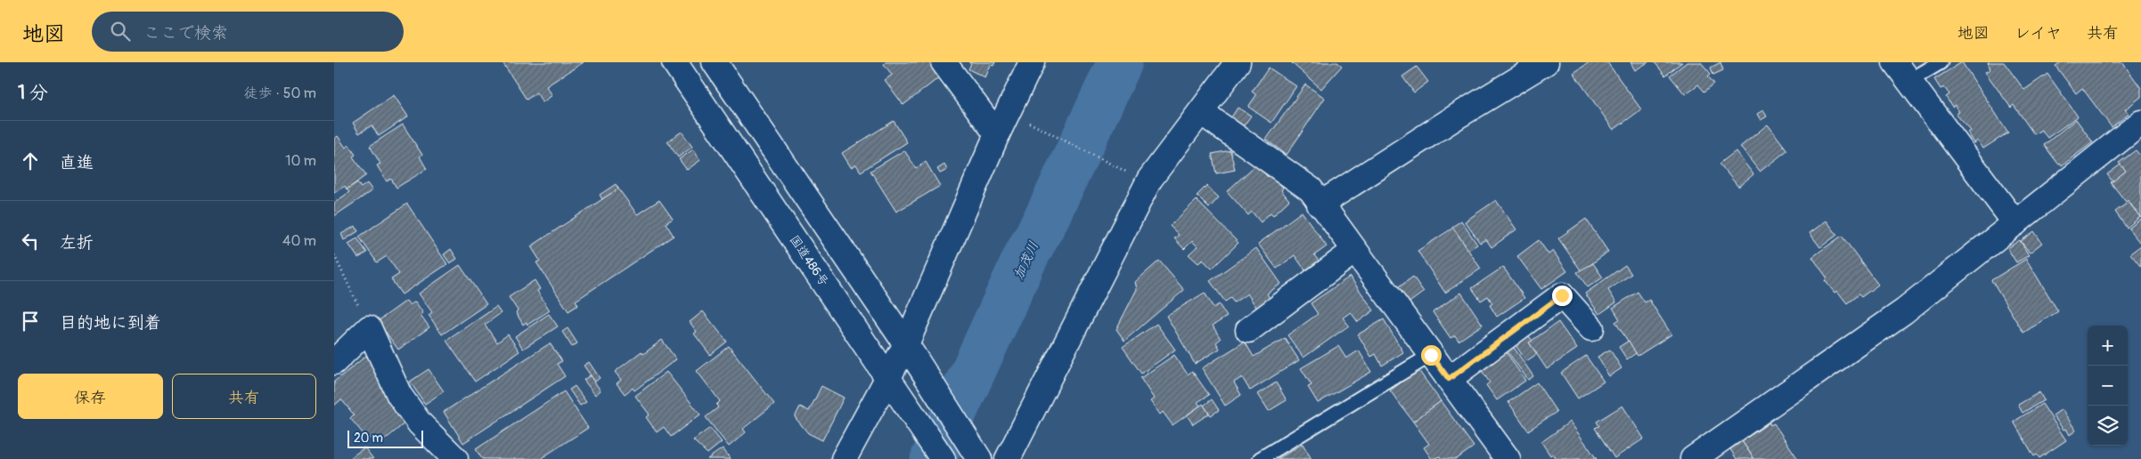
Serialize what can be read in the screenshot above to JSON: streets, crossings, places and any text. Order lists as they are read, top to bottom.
{
  "streets": {
    "main road": ["国道486号"]
  },
  "water": ["加茂川"],
  "scale_bar": "20 m",
  "page": {
    "header": "地図",
    "search": "ここで検索",
    "nav": ["地図", "レイヤ", "共有"],
    "heading": ["1 分", "徒歩 · 50 m"],
    "list": [
      ["直進", "10 m"],
      ["左折", "40 m"],
      "目的地に到着"
    ],
    "map_buttons": ["+", "−"],
    "buttons": ["保存", "共有"],
    "scale": "20 m"
  }
}
